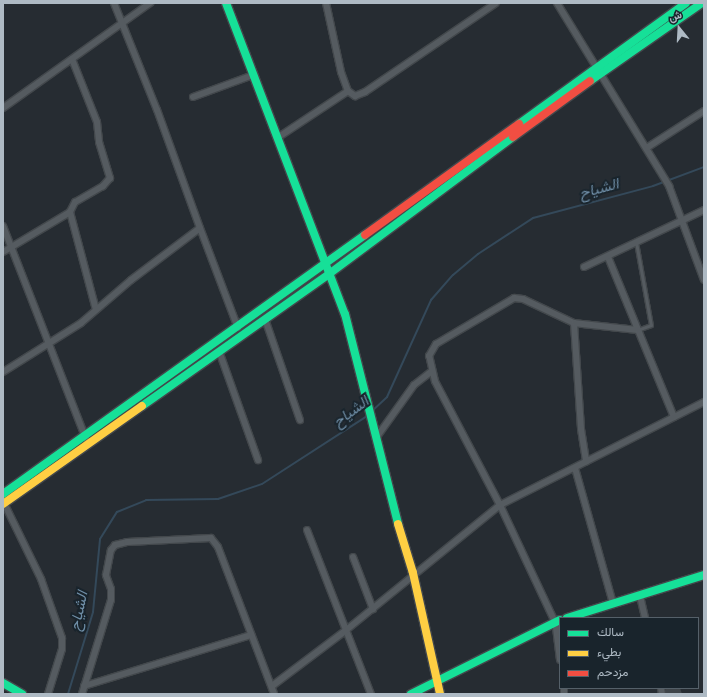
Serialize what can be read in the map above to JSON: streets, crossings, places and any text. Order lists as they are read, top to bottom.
{
  "water": ["الشياح"],
  "legend": ["سالك", "بطيء", "مزدحم"],
  "north": "top"
}
